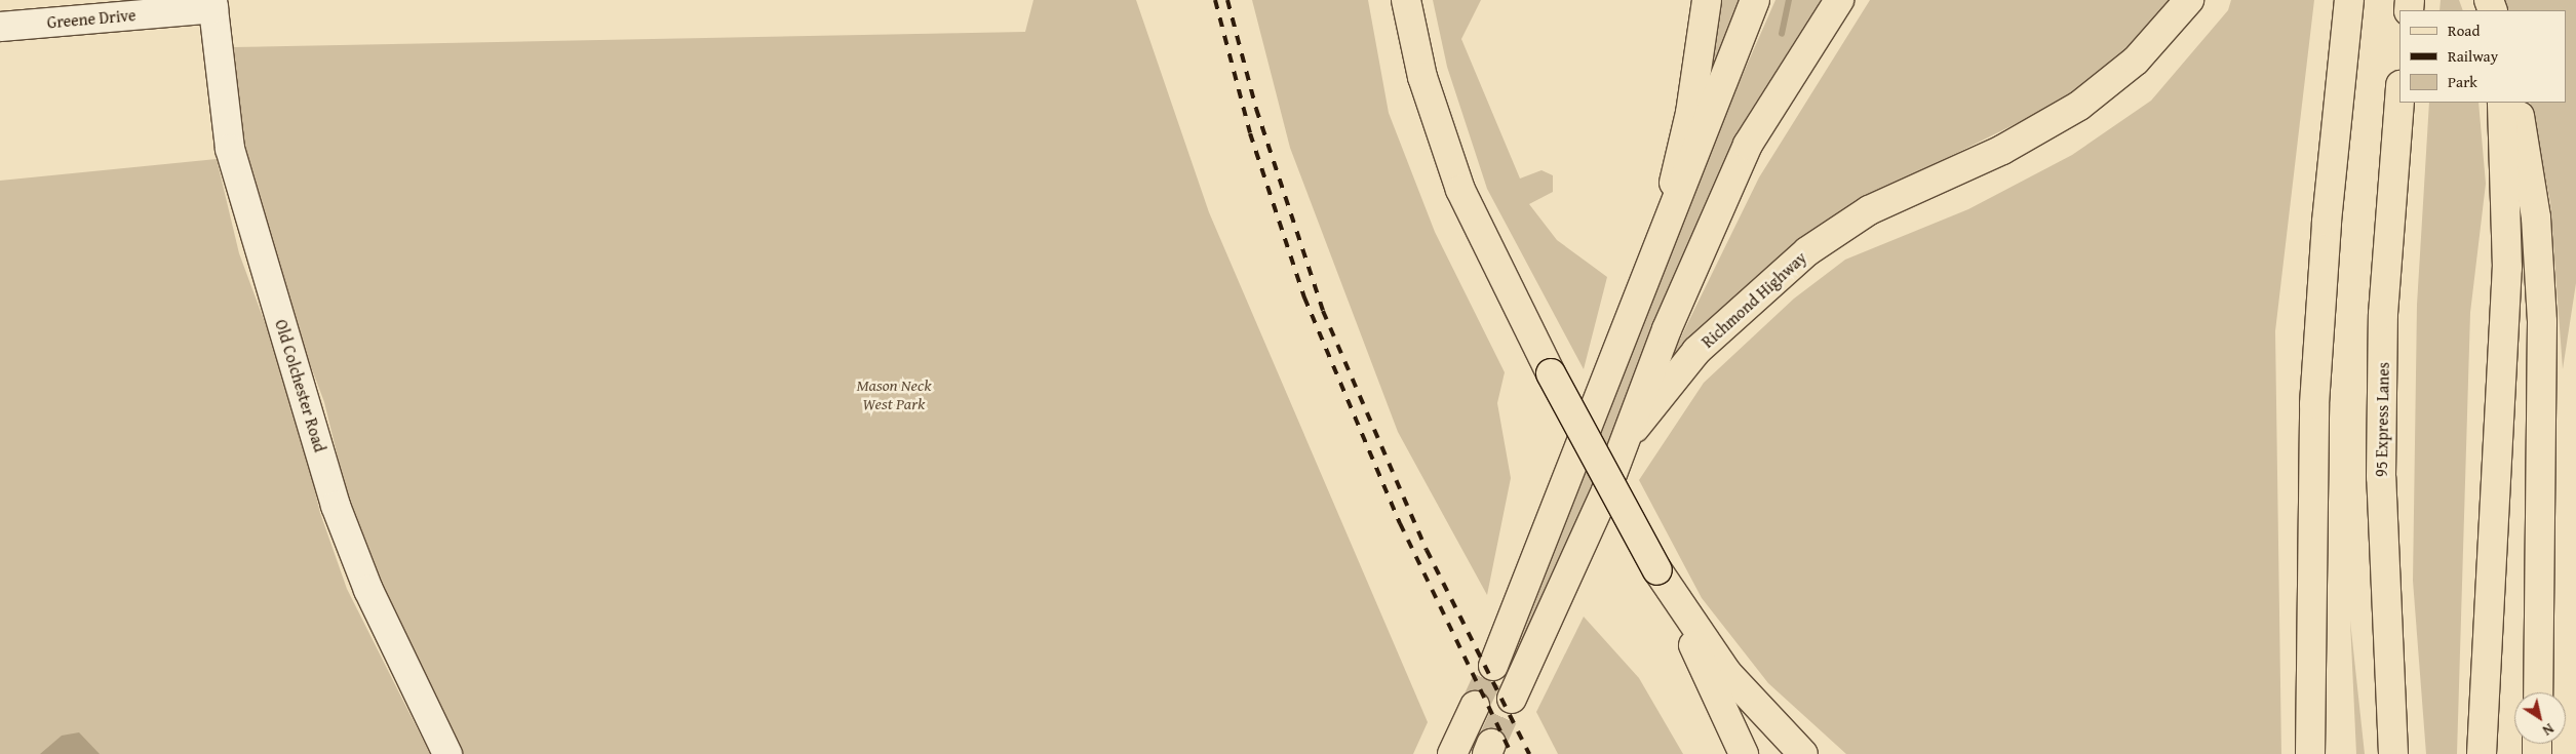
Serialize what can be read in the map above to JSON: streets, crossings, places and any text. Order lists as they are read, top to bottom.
{
  "streets": {
    "main road": ["Richmond Highway", "95 Express Lanes"],
    "street": ["Greene Drive", "Old Colchester Road"]
  },
  "crossings": [
    ["Greene Drive", "Old Colchester Road"]
  ],
  "parks": ["Mason Neck West Park"],
  "legend": ["Road", "Railway", "Park"],
  "north": "bottom right"
}
